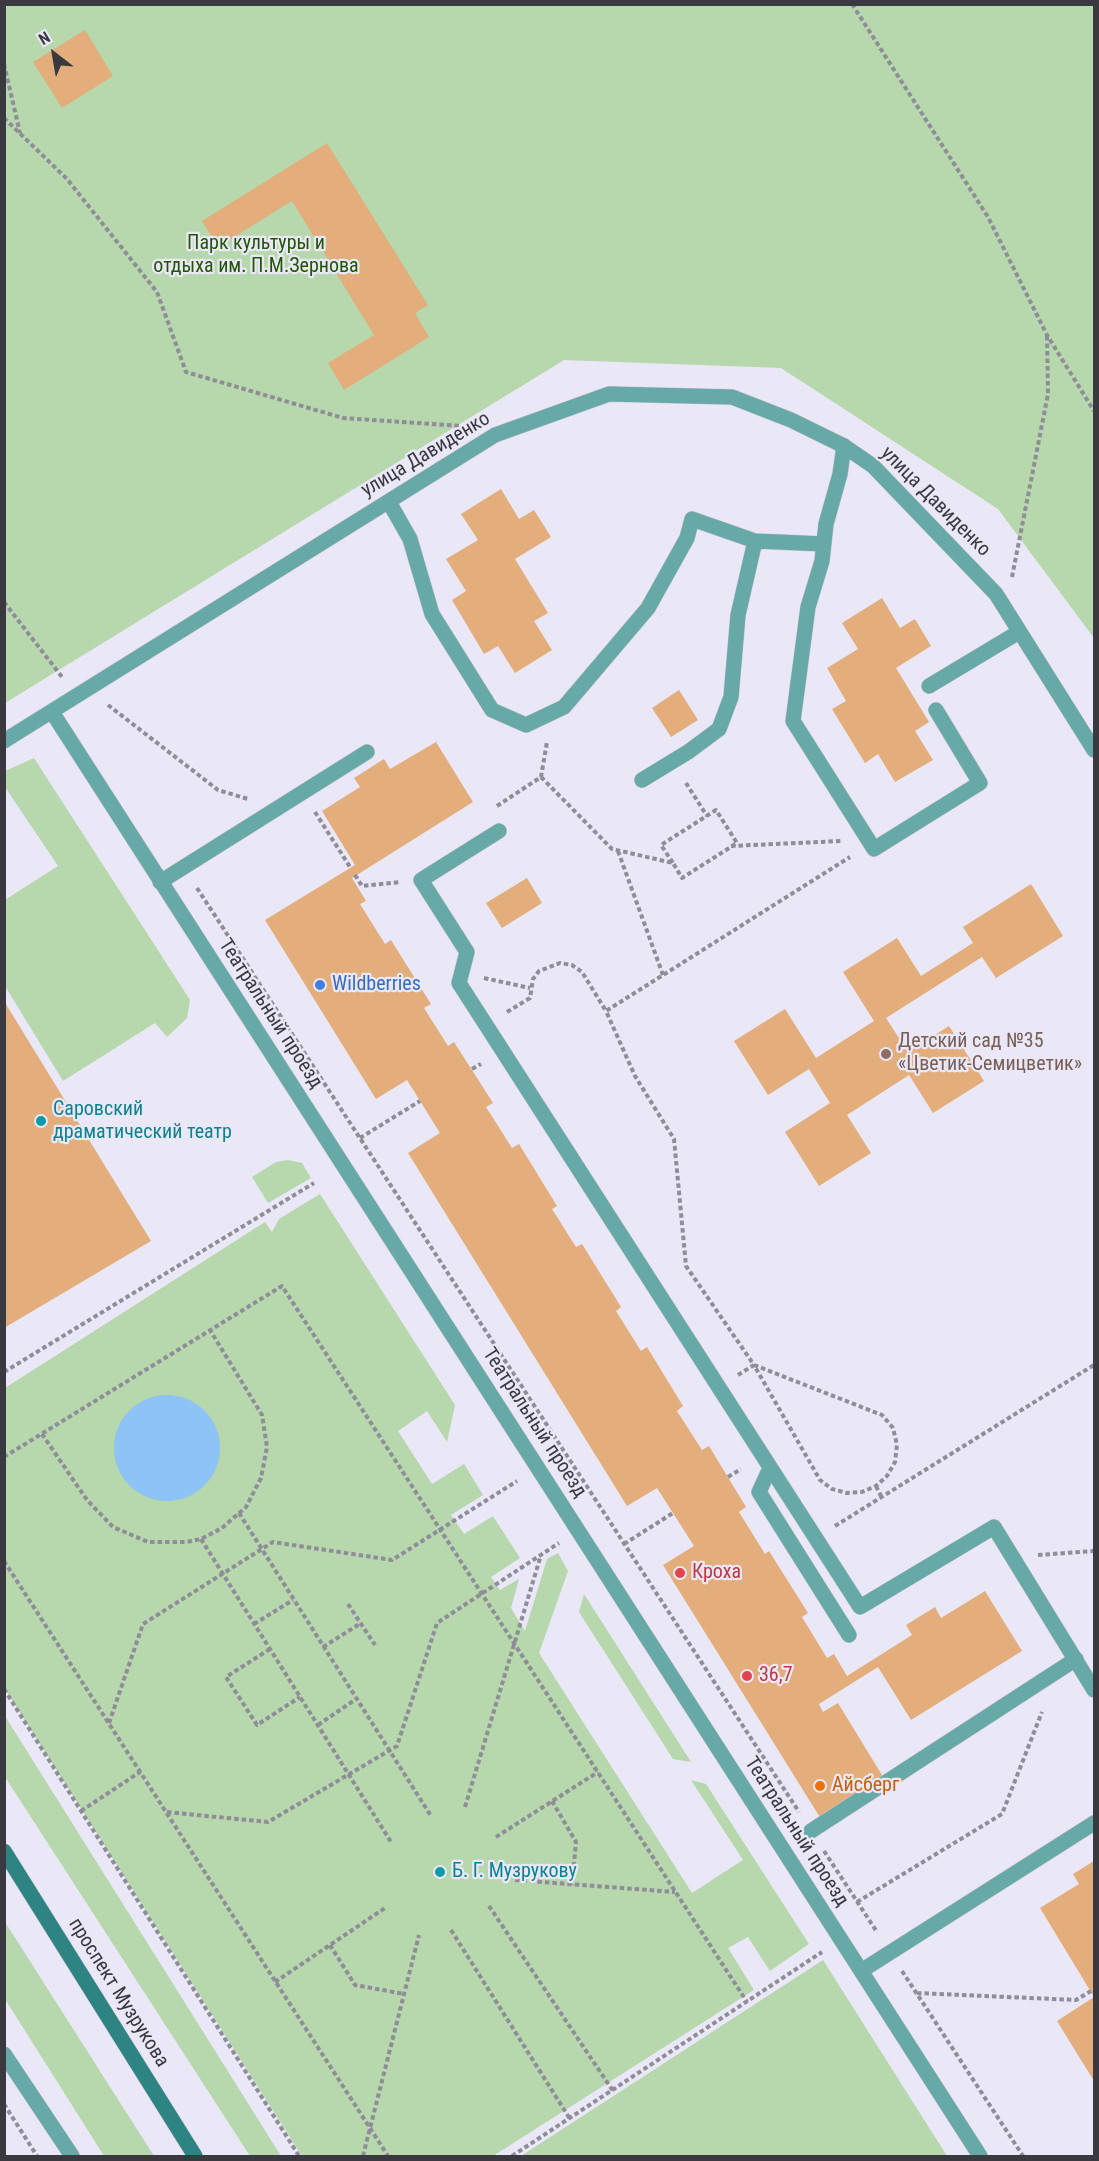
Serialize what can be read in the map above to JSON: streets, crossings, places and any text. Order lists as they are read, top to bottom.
{
  "streets": {
    "main road": ["проспект Музрукова"],
    "street": ["улица Давиденко", "Театральный проезд"]
  },
  "crossings": [
    ["улица Давиденко", "Театральный проезд"]
  ],
  "parks": ["Парк культуры и отдыха им. П.М.Зернова"],
  "places": [
    "Wildberries",
    "Детский сад №35 «Цветик-Семицветик»",
    "Саровский драматический театр",
    "Кроха",
    "36,7",
    "Айсберг",
    "Б. Г. Музрукову"
  ],
  "north": "top left"
}
